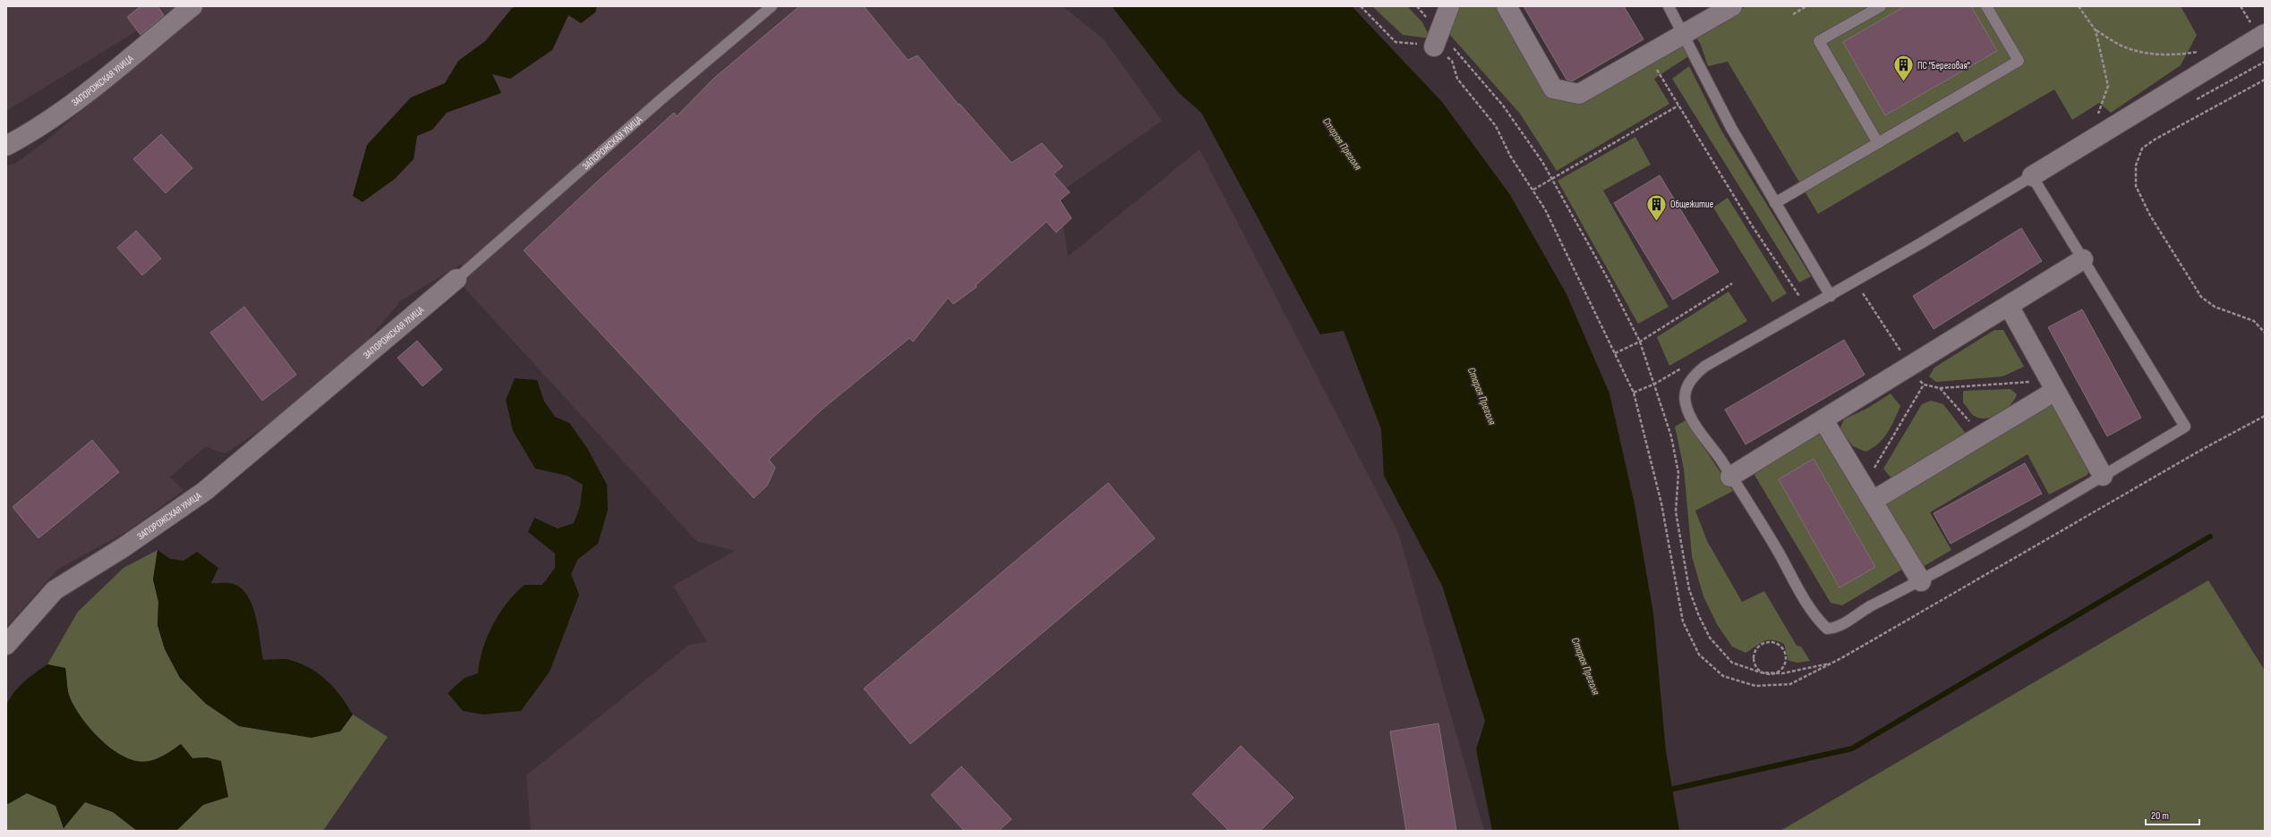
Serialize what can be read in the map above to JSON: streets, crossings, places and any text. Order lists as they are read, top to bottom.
{
  "streets": {
    "street": ["ЗАПОРОЖСКАЯ УЛИЦА"]
  },
  "water": ["Старая Преголя"],
  "places": {
    "building": ["ПС \"Береговая\"", "Общежитие"]
  },
  "scale_bar": "20 m"
}
